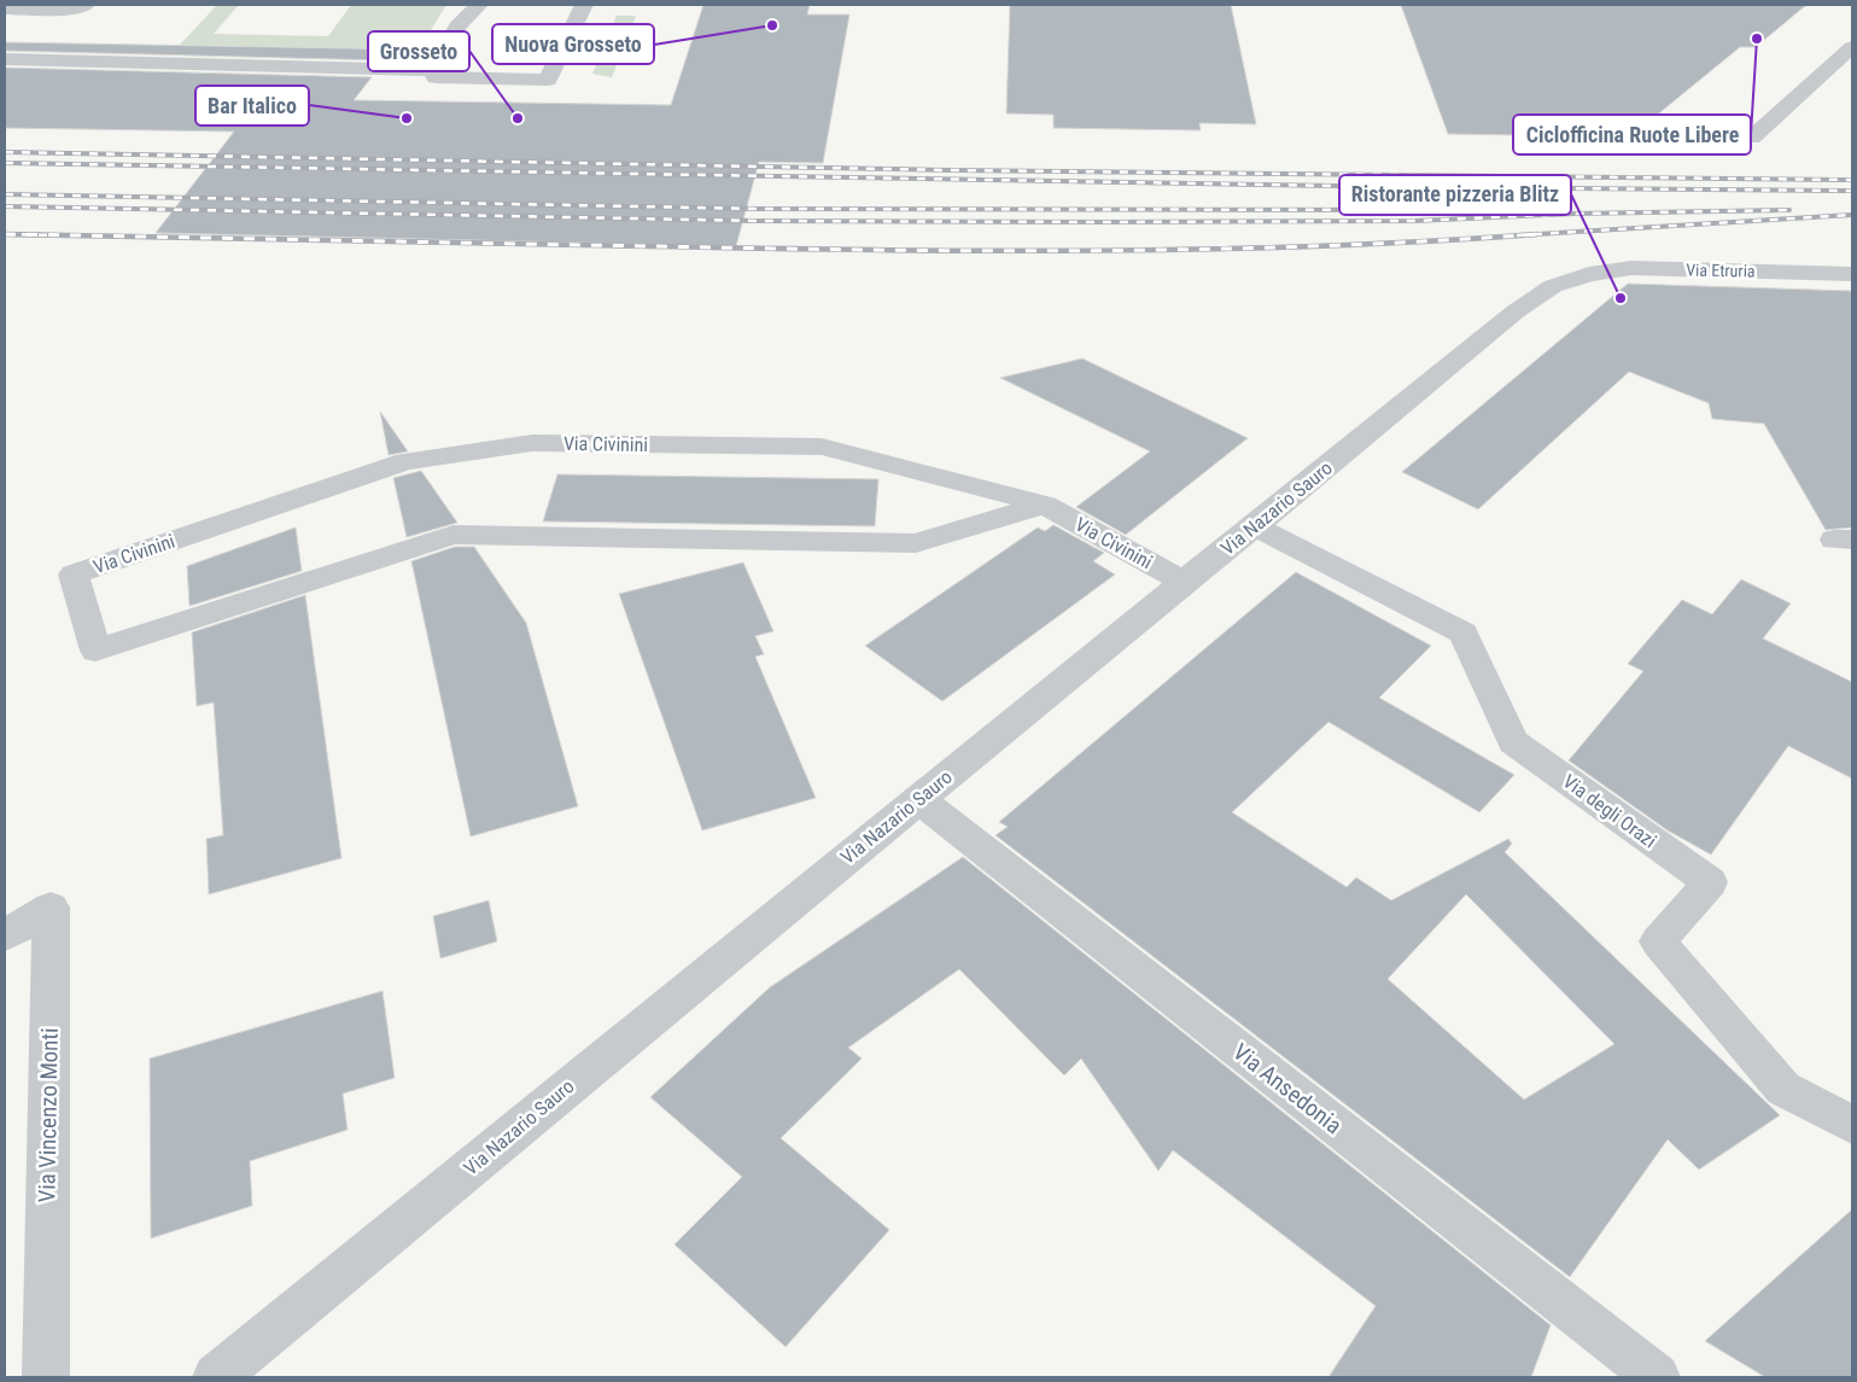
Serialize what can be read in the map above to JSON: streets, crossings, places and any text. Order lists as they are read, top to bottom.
{
  "streets": {
    "street": [
      "Via Etruria",
      "Via Civinini",
      "Via Nazario Sauro",
      "Via degli Orazi",
      "Via Ansedonia",
      "Via Vincenzo Monti"
    ]
  },
  "crossings": [
    ["Via Etruria", "Via Nazario Sauro"],
    ["Via Civinini", "Via Nazario Sauro"],
    ["Via Nazario Sauro", "Via degli Orazi"],
    ["Via Nazario Sauro", "Via Ansedonia"]
  ],
  "places": [
    "Nuova Grosseto",
    "Ciclofficina Ruote Libere",
    "Bar Italico",
    "Grosseto",
    "Ristorante pizzeria Blitz"
  ]
}
